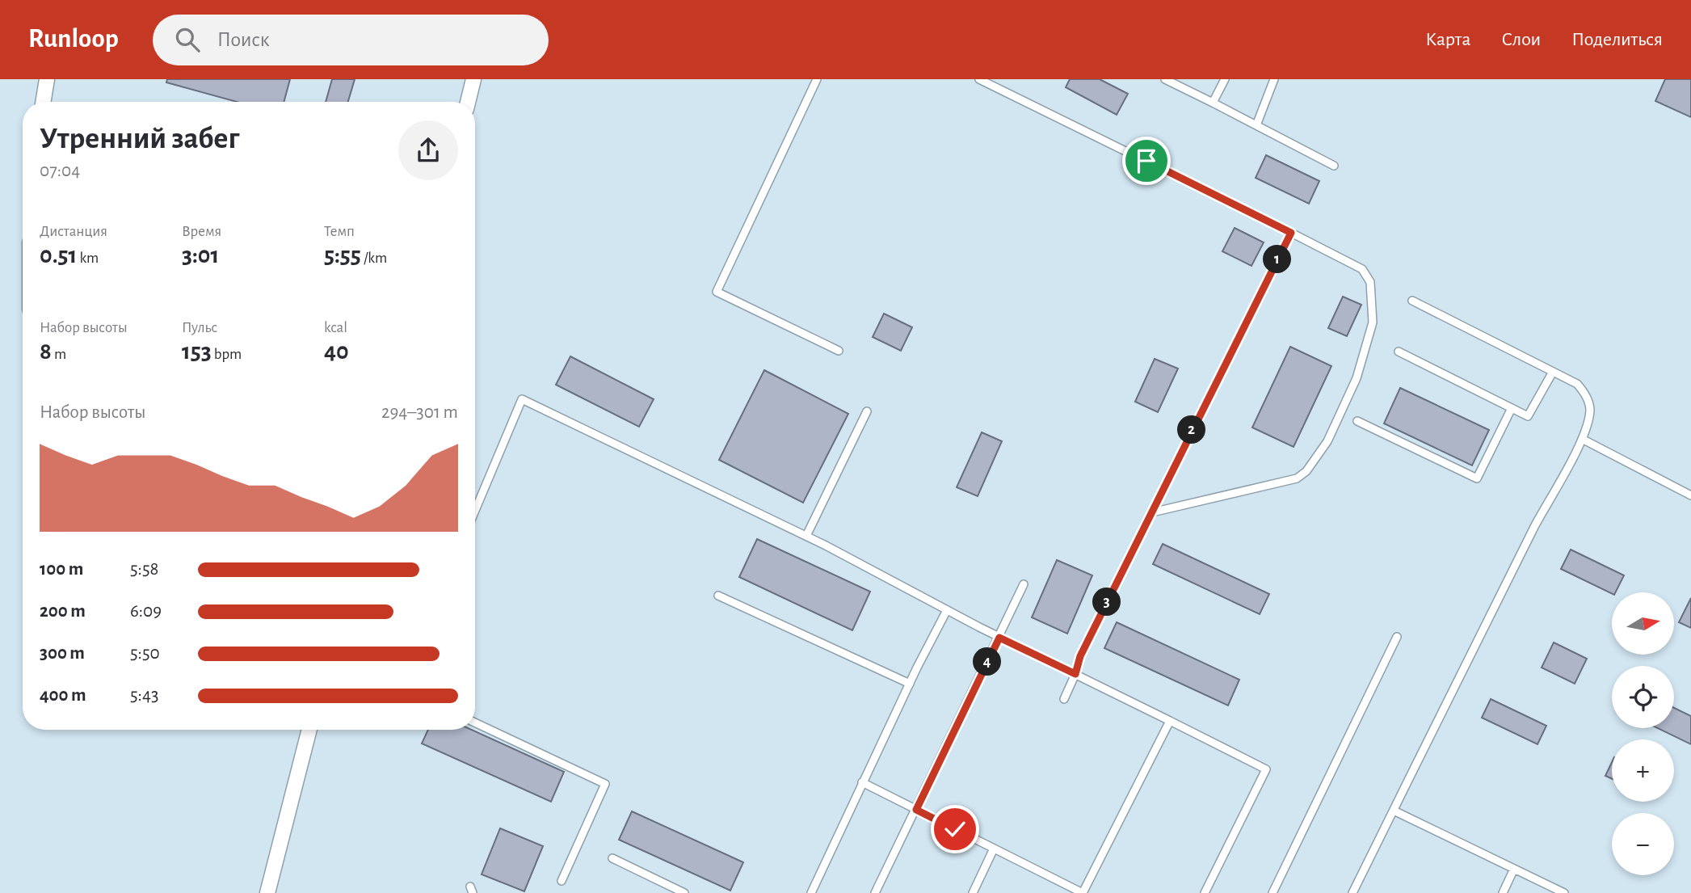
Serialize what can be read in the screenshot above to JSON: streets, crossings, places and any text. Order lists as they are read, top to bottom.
{
  "north": "right",
  "page": {
    "header": "Runloop",
    "search": "Поиск",
    "nav": ["Карта", "Слои", "Поделиться"],
    "heading": ["Утренний забег", "07:04"],
    "stats": [
      ["Дистанция", "0.51 km"],
      ["Время", "3:01"],
      ["Темп", "5:55 /km"],
      ["Набор высоты", "8 m"],
      ["Пульс", "153 bpm"],
      ["kcal", "40"]
    ],
    "pins": [
      "1",
      "2",
      "3",
      "4"
    ],
    "chart": ["Набор высоты", "294–301 m"],
    "list": [
      {
        "name": "100 m",
        "note": "5:58"
      },
      {
        "name": "200 m",
        "note": "6:09"
      },
      {
        "name": "300 m",
        "note": "5:50"
      },
      {
        "name": "400 m",
        "note": "5:43"
      }
    ],
    "map_buttons": ["+", "−"]
  }
}
